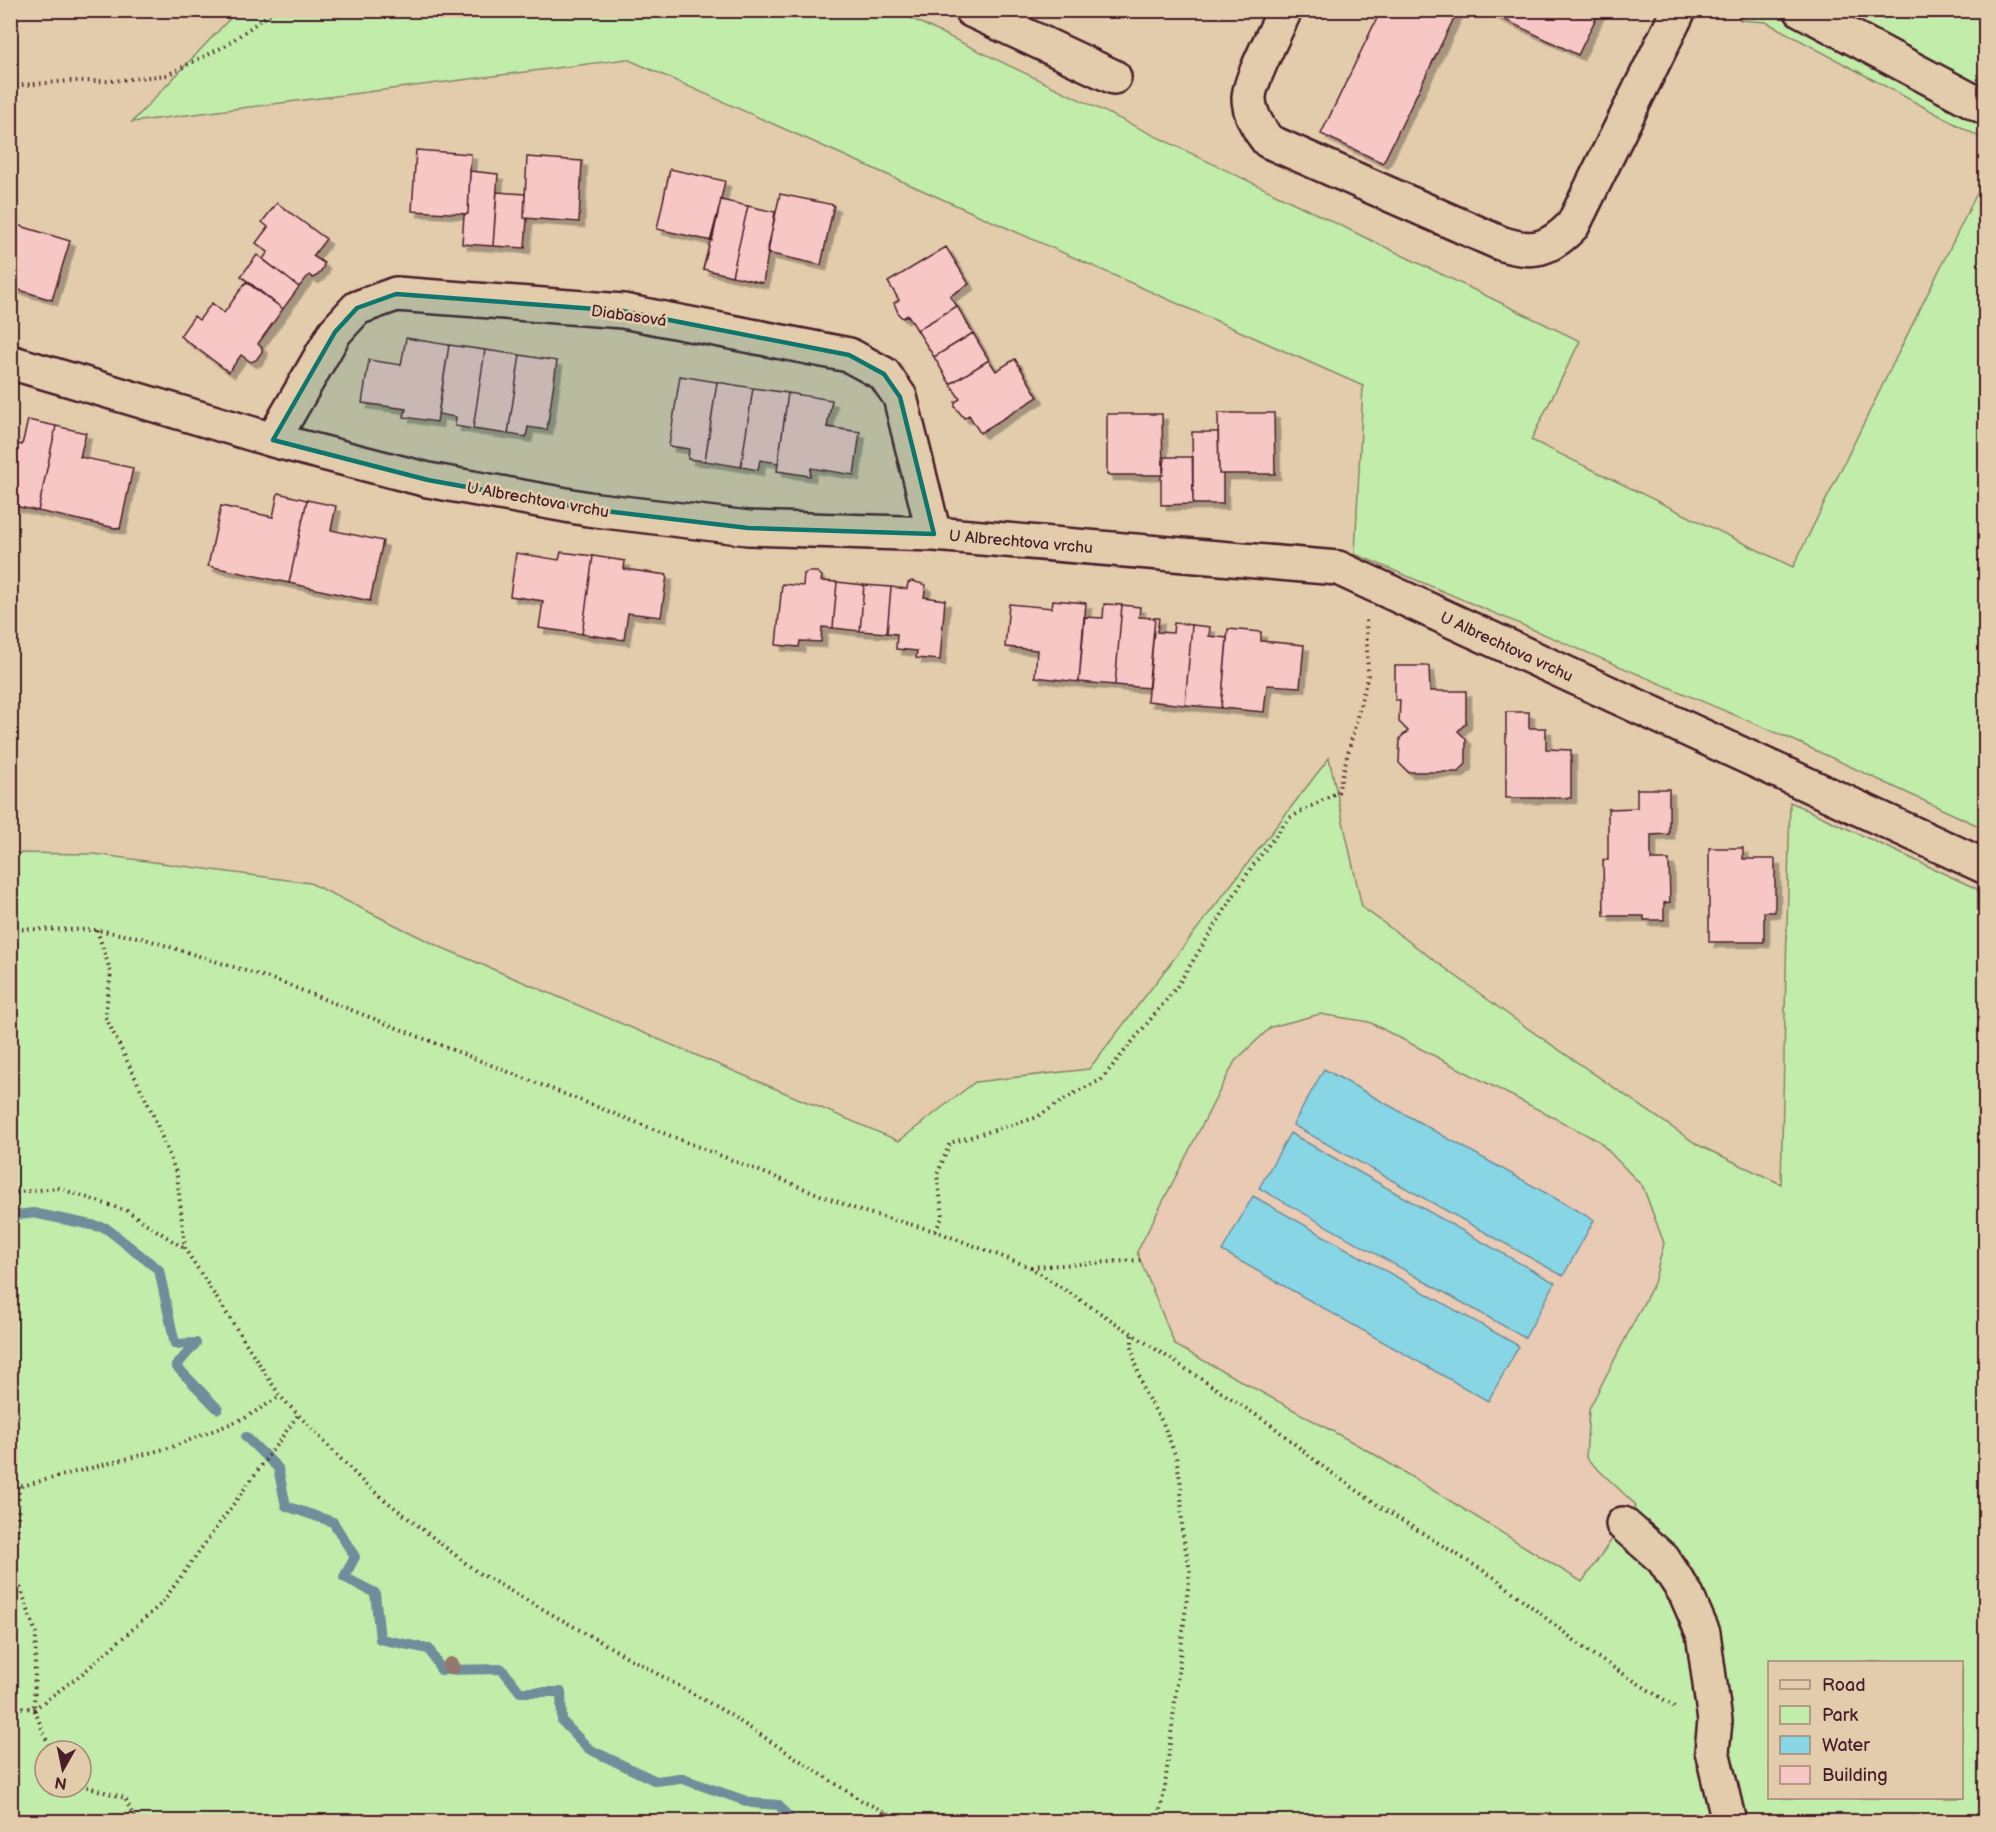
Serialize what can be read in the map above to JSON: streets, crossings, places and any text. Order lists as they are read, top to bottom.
{
  "streets": {
    "street": ["Diabasová", "U Albrechtova vrchu"]
  },
  "crossings": [
    ["Diabasová", "U Albrechtova vrchu"]
  ],
  "legend": [
    "Road",
    "Park",
    "Water",
    "Building"
  ],
  "north": "bottom"
}
